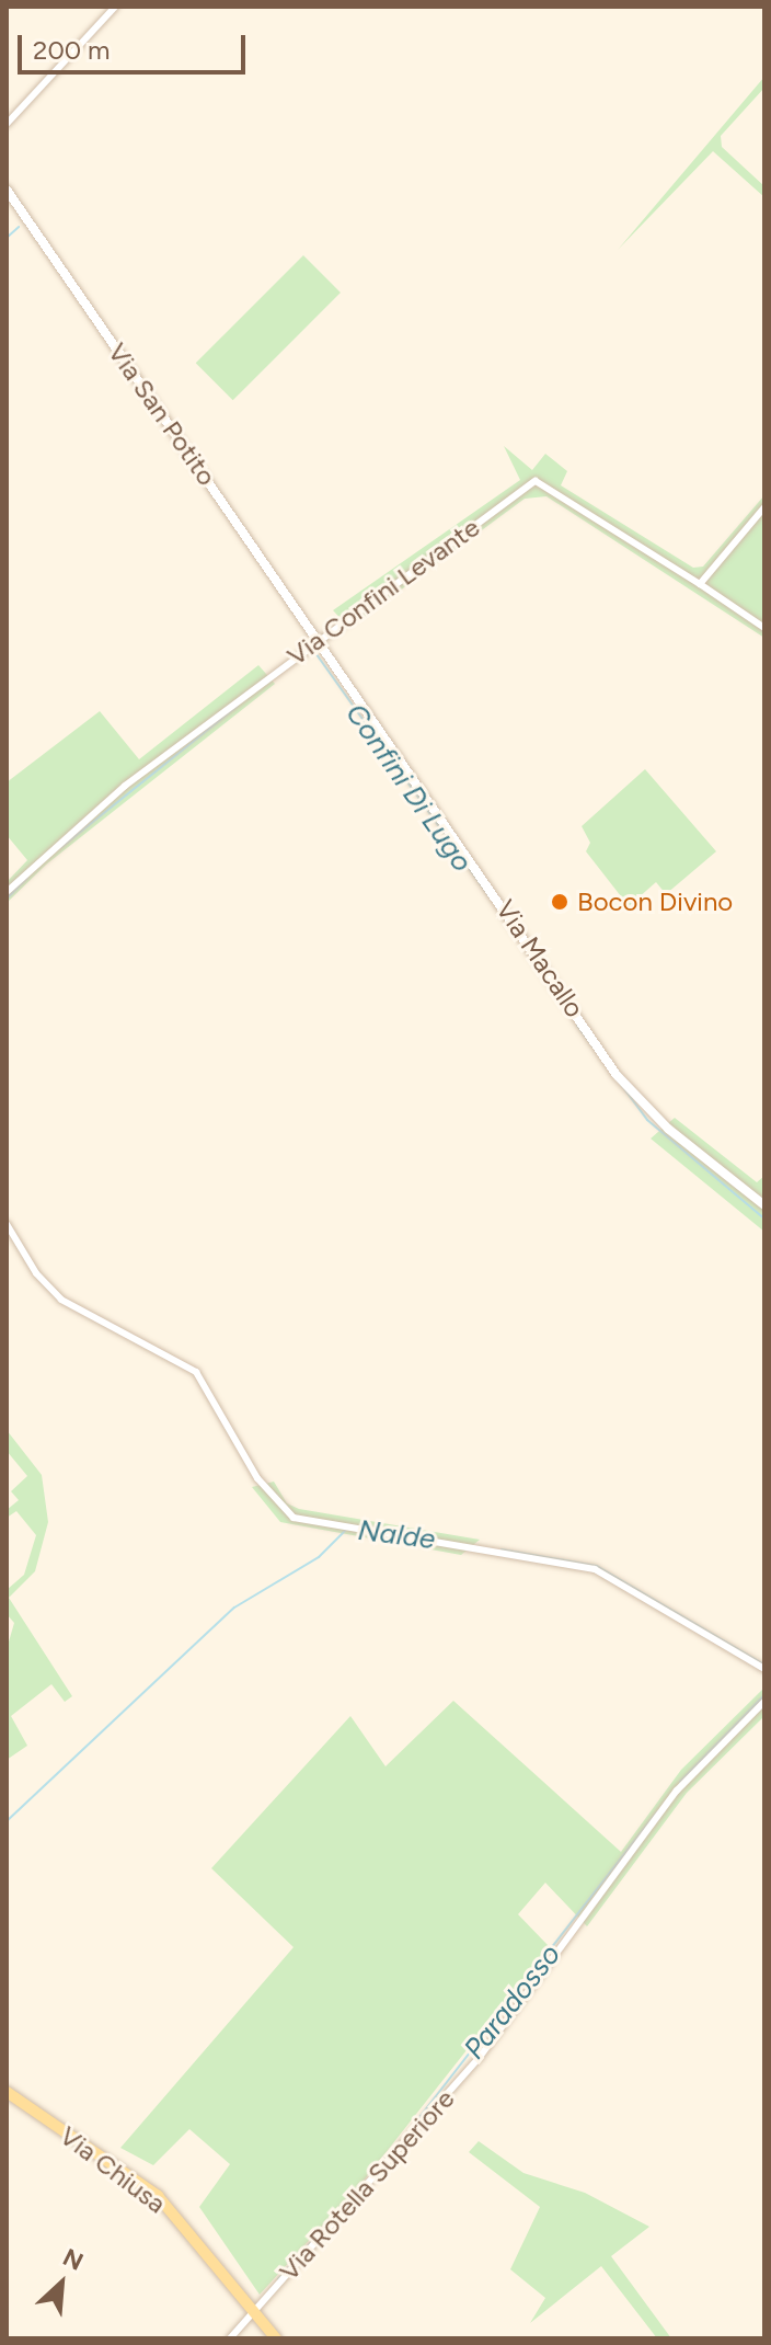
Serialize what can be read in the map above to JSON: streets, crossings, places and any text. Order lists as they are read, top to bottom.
{
  "streets": {
    "main road": ["Via Chiusa"],
    "street": [
      "Via San Potito",
      "Via Confini Levante",
      "Via Macallo",
      "Via Rotella Superiore"
    ]
  },
  "crossings": [
    ["Via San Potito", "Via Confini Levante"],
    ["Via San Potito", "Via Macallo"],
    ["Via Confini Levante", "Via Macallo"],
    ["Via Chiusa", "Via Rotella Superiore"]
  ],
  "water": ["Confini Di Lugo", "Nalde", "Paradosso"],
  "places": ["Bocon Divino"],
  "scale_bar": "200 m",
  "north": "top right"
}
